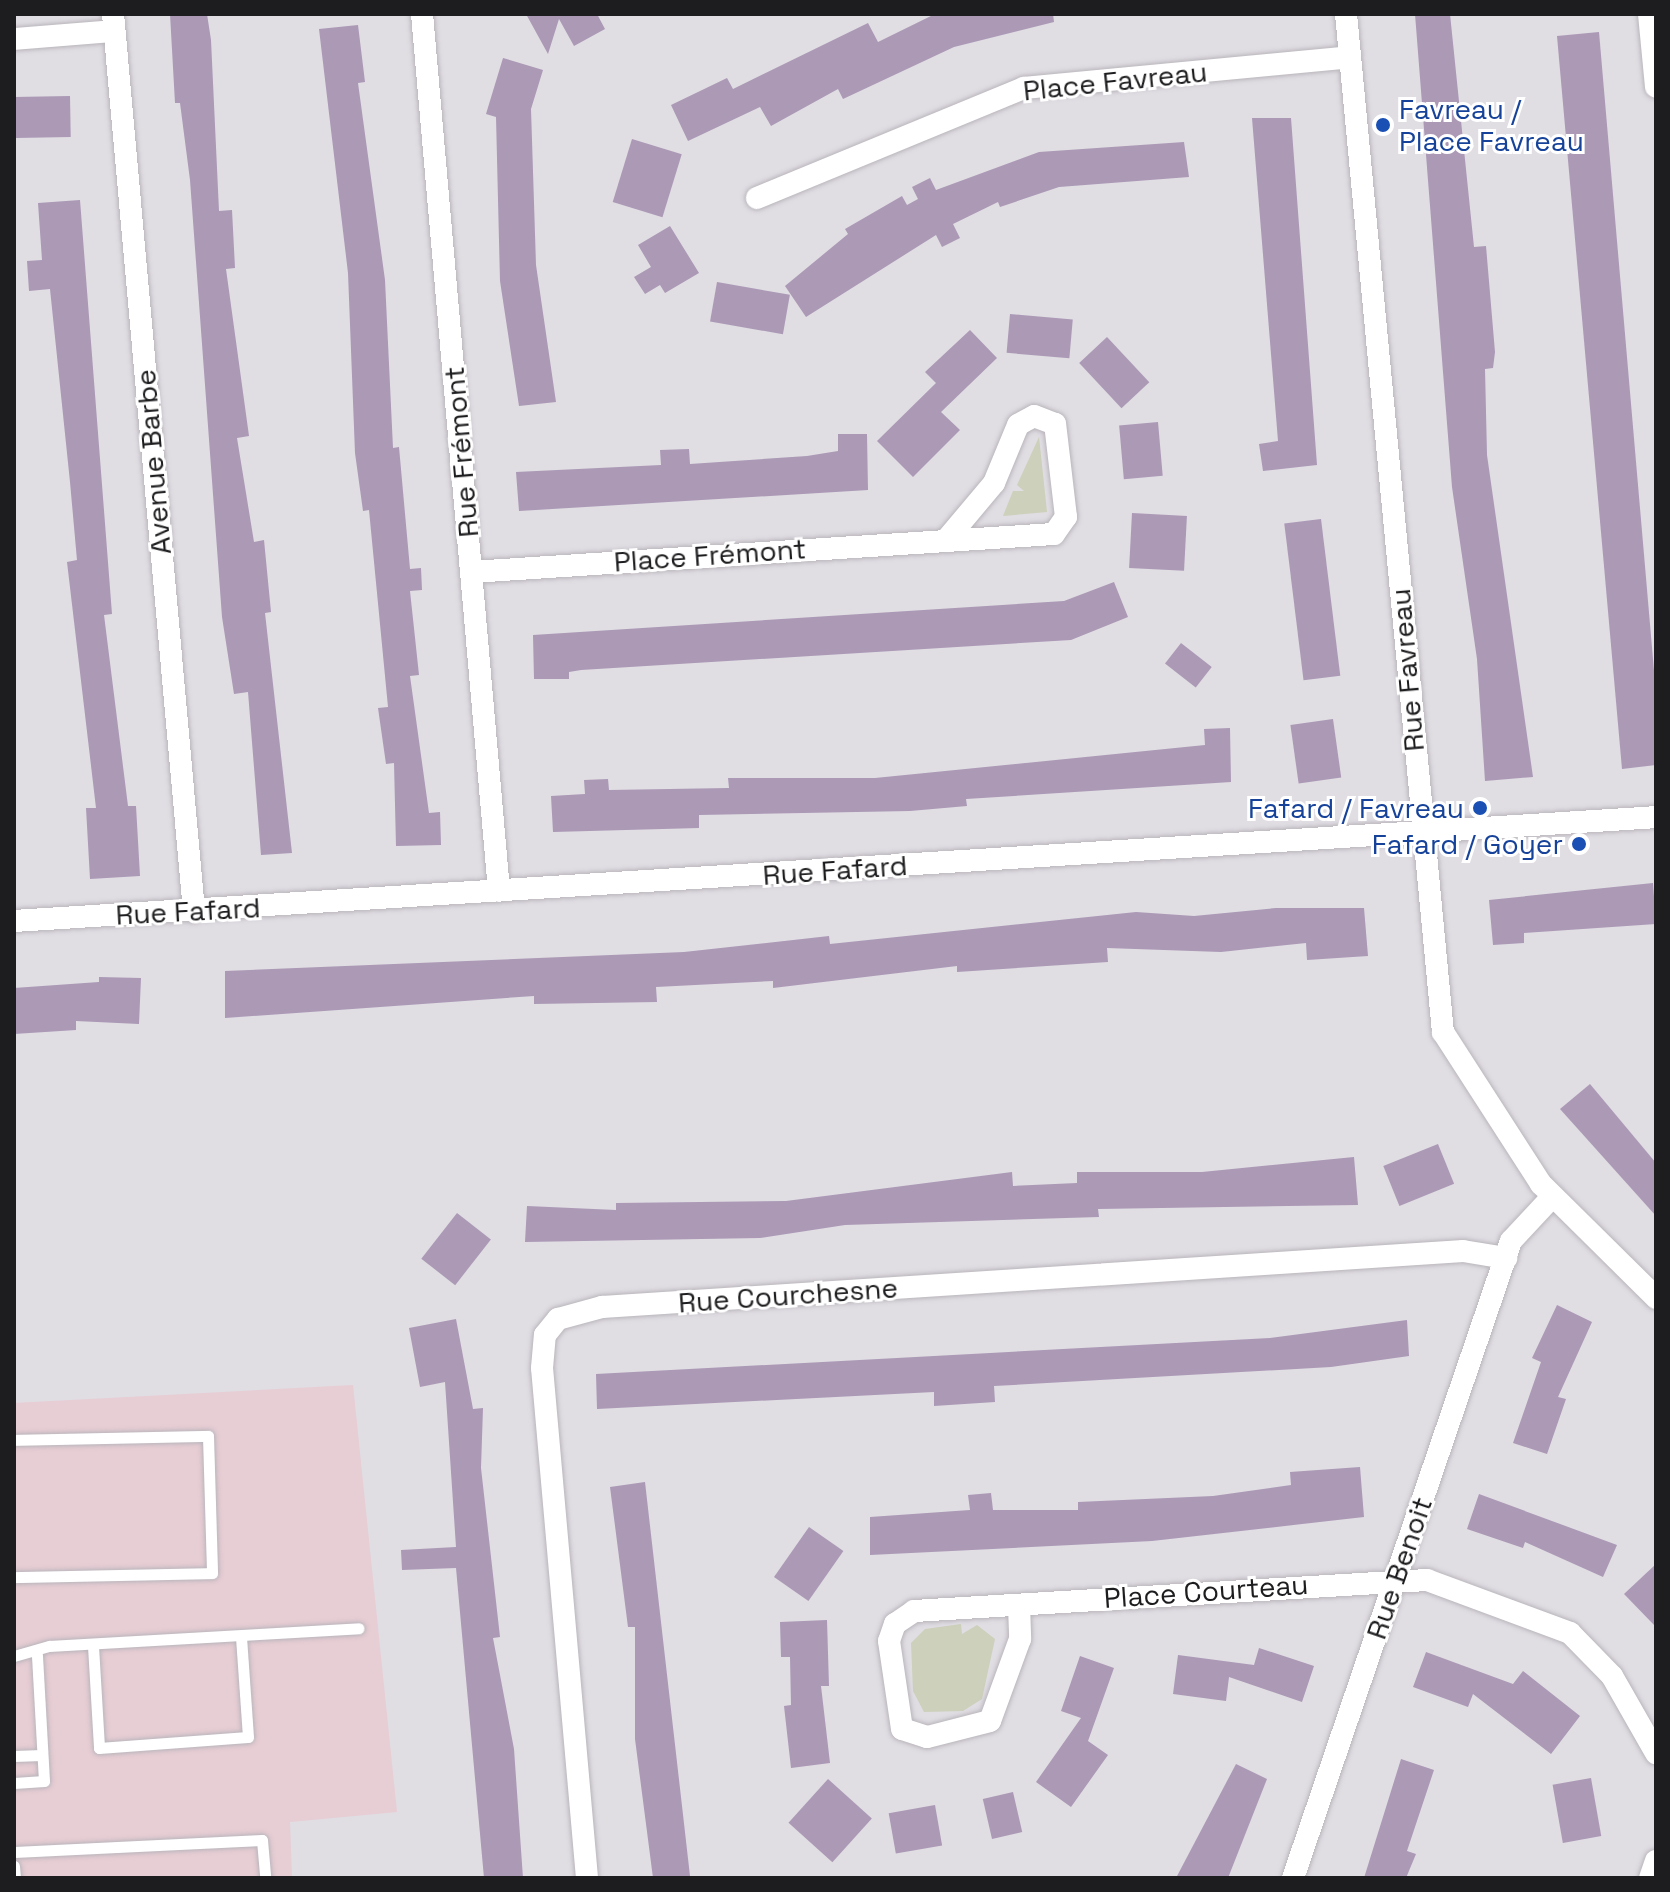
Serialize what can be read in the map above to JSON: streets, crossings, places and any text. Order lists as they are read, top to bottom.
{
  "streets": {
    "street": [
      "Place Favreau",
      "Rue Frémont",
      "Avenue Barbe",
      "Place Frémont",
      "Rue Favreau",
      "Rue Fafard",
      "Rue Courchesne",
      "Rue Benoit",
      "Place Courteau"
    ]
  },
  "crossings": [
    ["Place Favreau", "Rue Favreau"],
    ["Rue Frémont", "Place Frémont"],
    ["Rue Frémont", "Rue Fafard"],
    ["Avenue Barbe", "Rue Fafard"],
    ["Rue Favreau", "Rue Fafard"],
    ["Rue Courchesne", "Rue Benoit"],
    ["Rue Benoit", "Place Courteau"]
  ],
  "places": ["Favreau / Place Favreau", "Fafard / Favreau", "Fafard / Goyer"]
}
